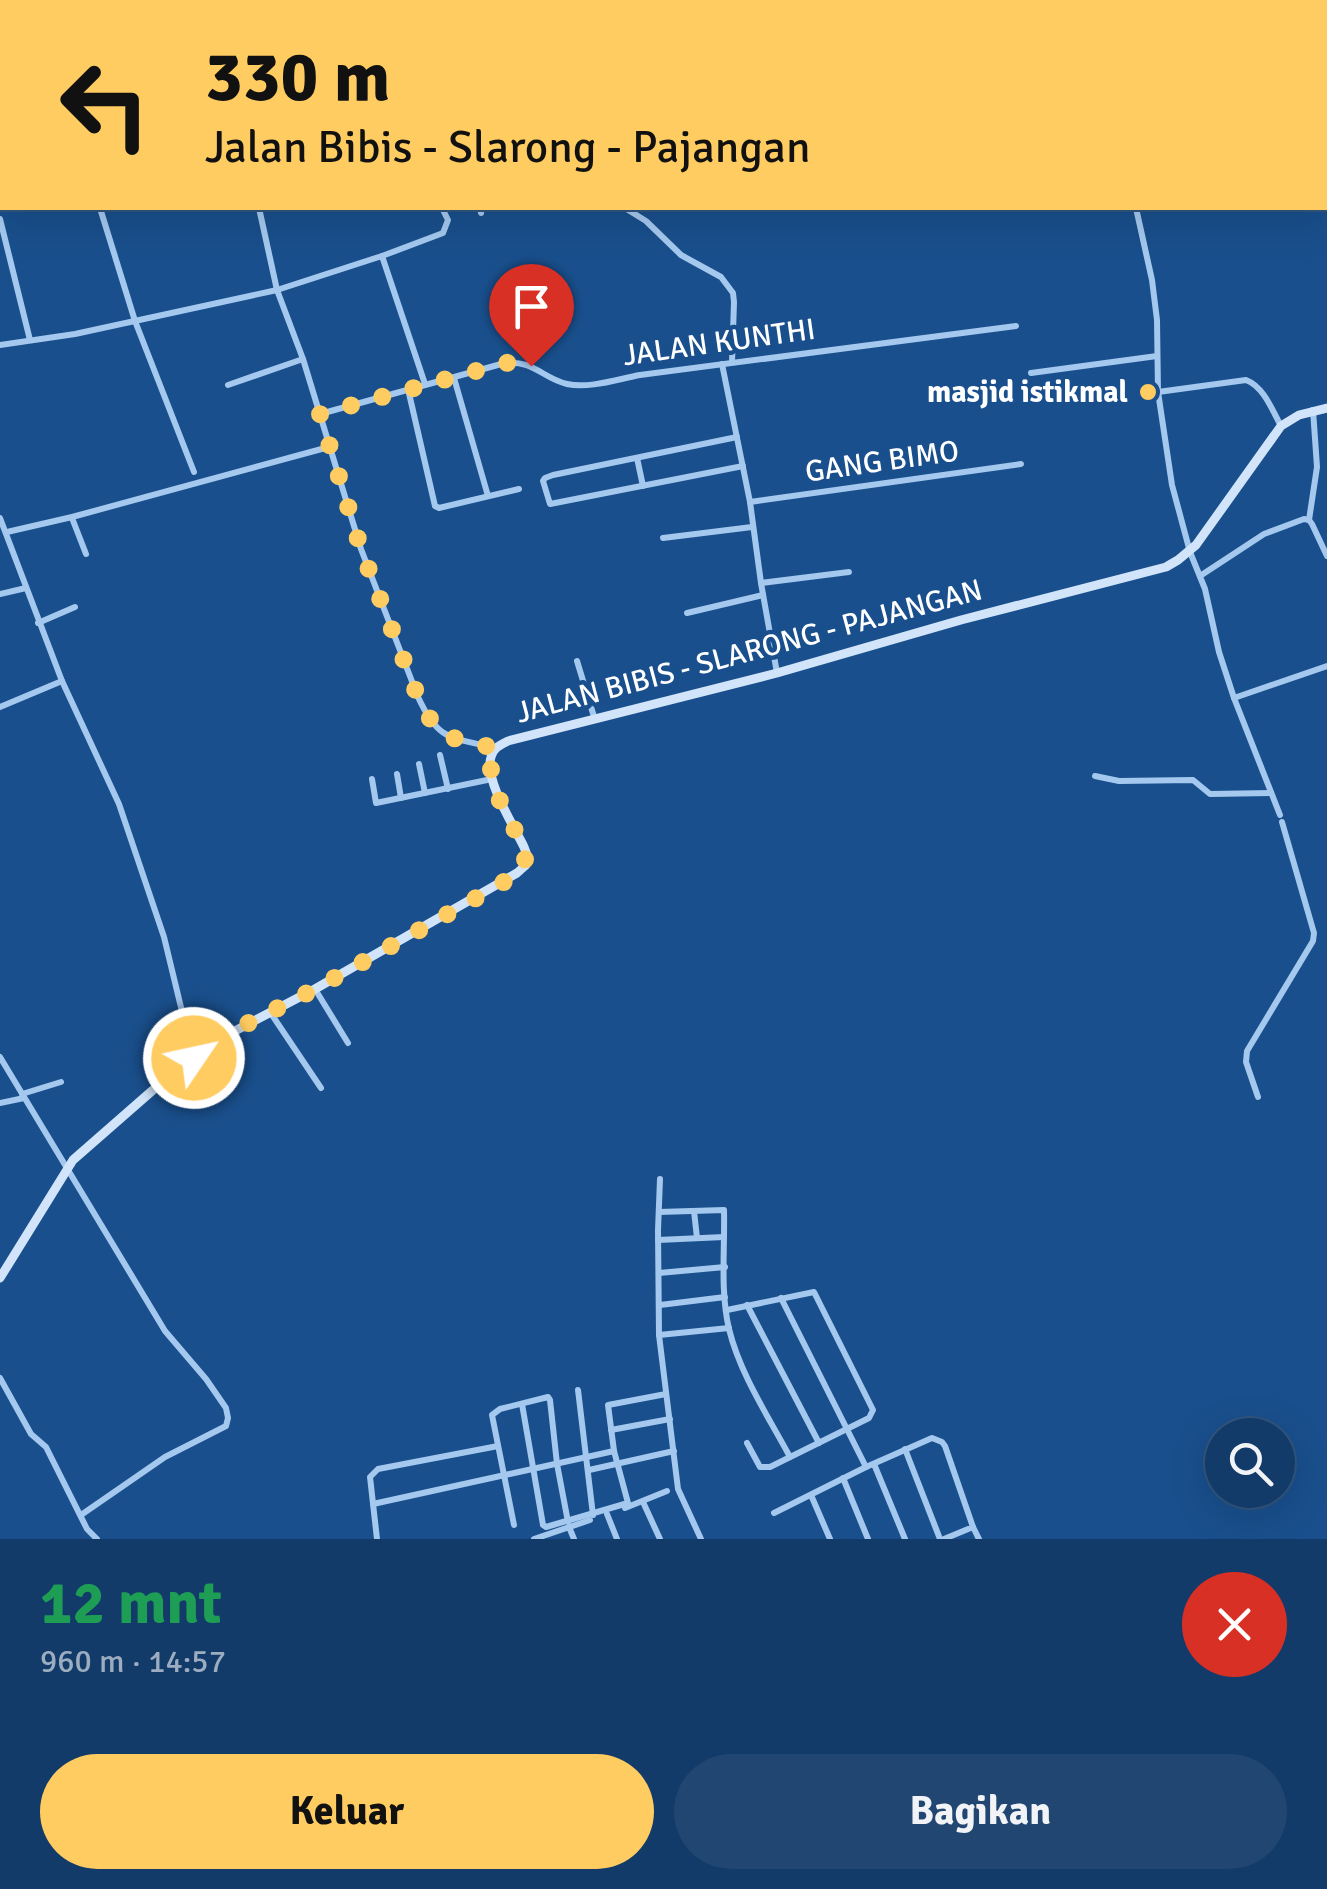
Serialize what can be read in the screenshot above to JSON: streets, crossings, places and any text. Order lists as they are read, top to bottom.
{
  "streets": {
    "main road": ["JALAN BIBIS - SLARONG - PAJANGAN"],
    "street": ["JALAN KUNTHI", "GANG BIMO"]
  },
  "places": ["masjid istikmal"],
  "page": {
    "turn": ["330 m", "Jalan Bibis - Slarong - Pajangan"],
    "heading": ["12 mnt", "960 m · 14:57"],
    "buttons": ["Keluar", "Bagikan"]
  }
}
